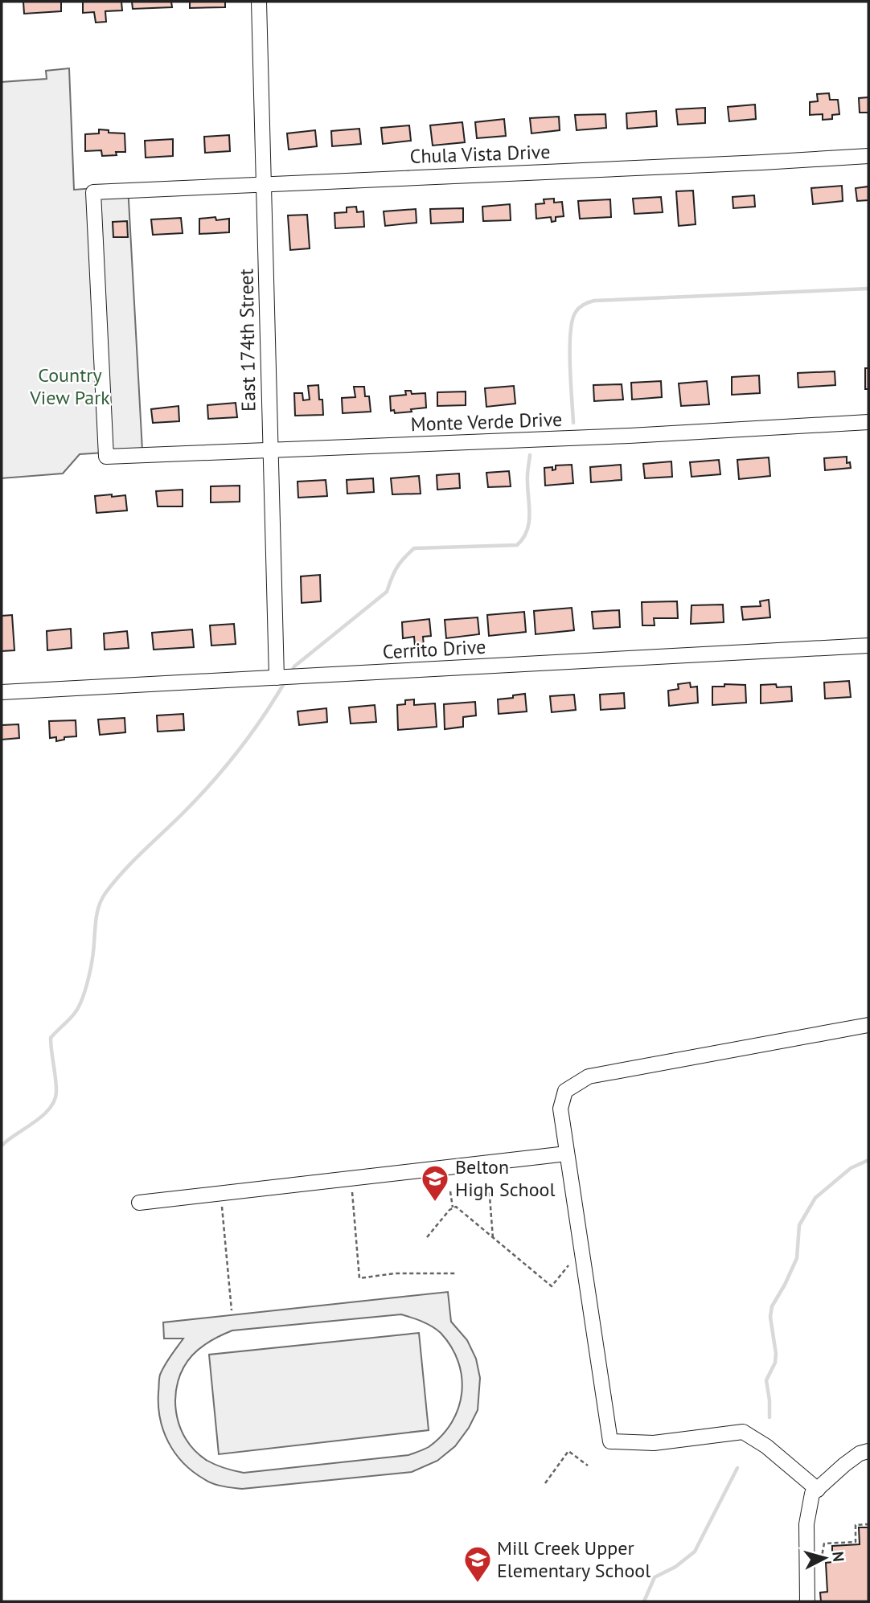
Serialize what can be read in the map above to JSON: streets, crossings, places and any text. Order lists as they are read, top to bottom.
{
  "streets": {
    "street": [
      "Chula Vista Drive",
      "East 174th Street",
      "Monte Verde Drive",
      "Cerrito Drive"
    ]
  },
  "crossings": [
    ["Chula Vista Drive", "East 174th Street"],
    ["Chula Vista Drive", "Monte Verde Drive"],
    ["East 174th Street", "Monte Verde Drive"],
    ["East 174th Street", "Cerrito Drive"]
  ],
  "parks": ["Country View Park"],
  "places": {
    "school or university": ["Belton High School", "Mill Creek Upper Elementary School"]
  },
  "north": "right"
}
